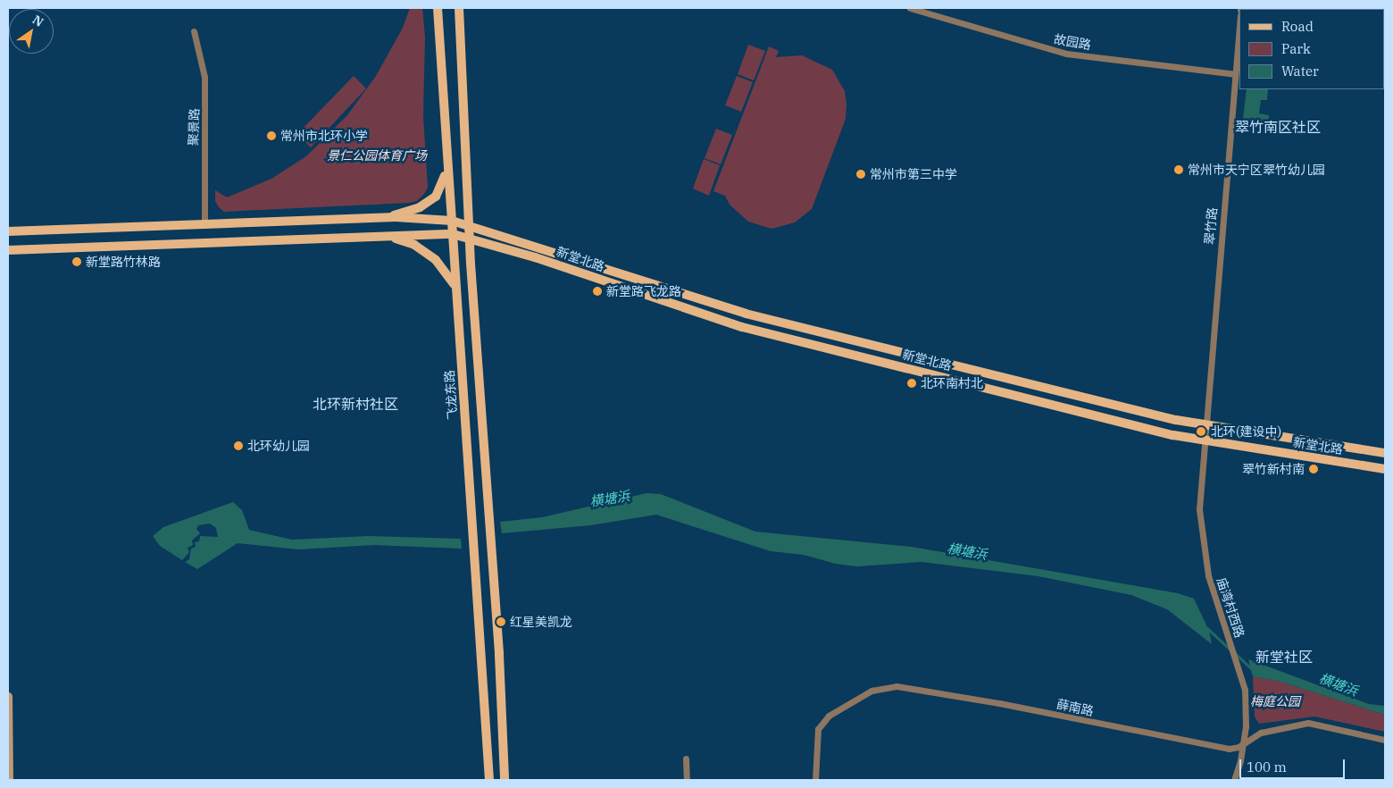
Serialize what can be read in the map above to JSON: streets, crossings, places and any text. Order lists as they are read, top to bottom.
{
  "streets": {
    "main road": ["新堂北路", "飞龙东路"],
    "street": [
      "故园路",
      "聚景路",
      "翠竹路",
      "庙湾村西路",
      "薛南路"
    ]
  },
  "crossings": [
    ["故园路", "翠竹路"],
    ["翠竹路", "新堂北路"],
    ["翠竹路", "庙湾村西路"],
    ["新堂北路", "飞龙东路"],
    ["新堂北路", "庙湾村西路"],
    ["庙湾村西路", "薛南路"]
  ],
  "districts": ["翠竹南区社区", "北环新村社区", "新堂社区"],
  "water": ["横塘浜"],
  "parks": ["景仁公园体育广场", "梅庭公园"],
  "places": [
    "常州市北环小学",
    "常州市天宁区翠竹幼儿园",
    "常州市第三中学",
    "新堂路竹林路",
    "新堂路飞龙路",
    "北环南村北",
    "北环(建设中)",
    "北环幼儿园",
    "翠竹新村南",
    "红星美凯龙"
  ],
  "legend": ["Road", "Park", "Water"],
  "scale_bar": "100 m",
  "north": "top right"
}
